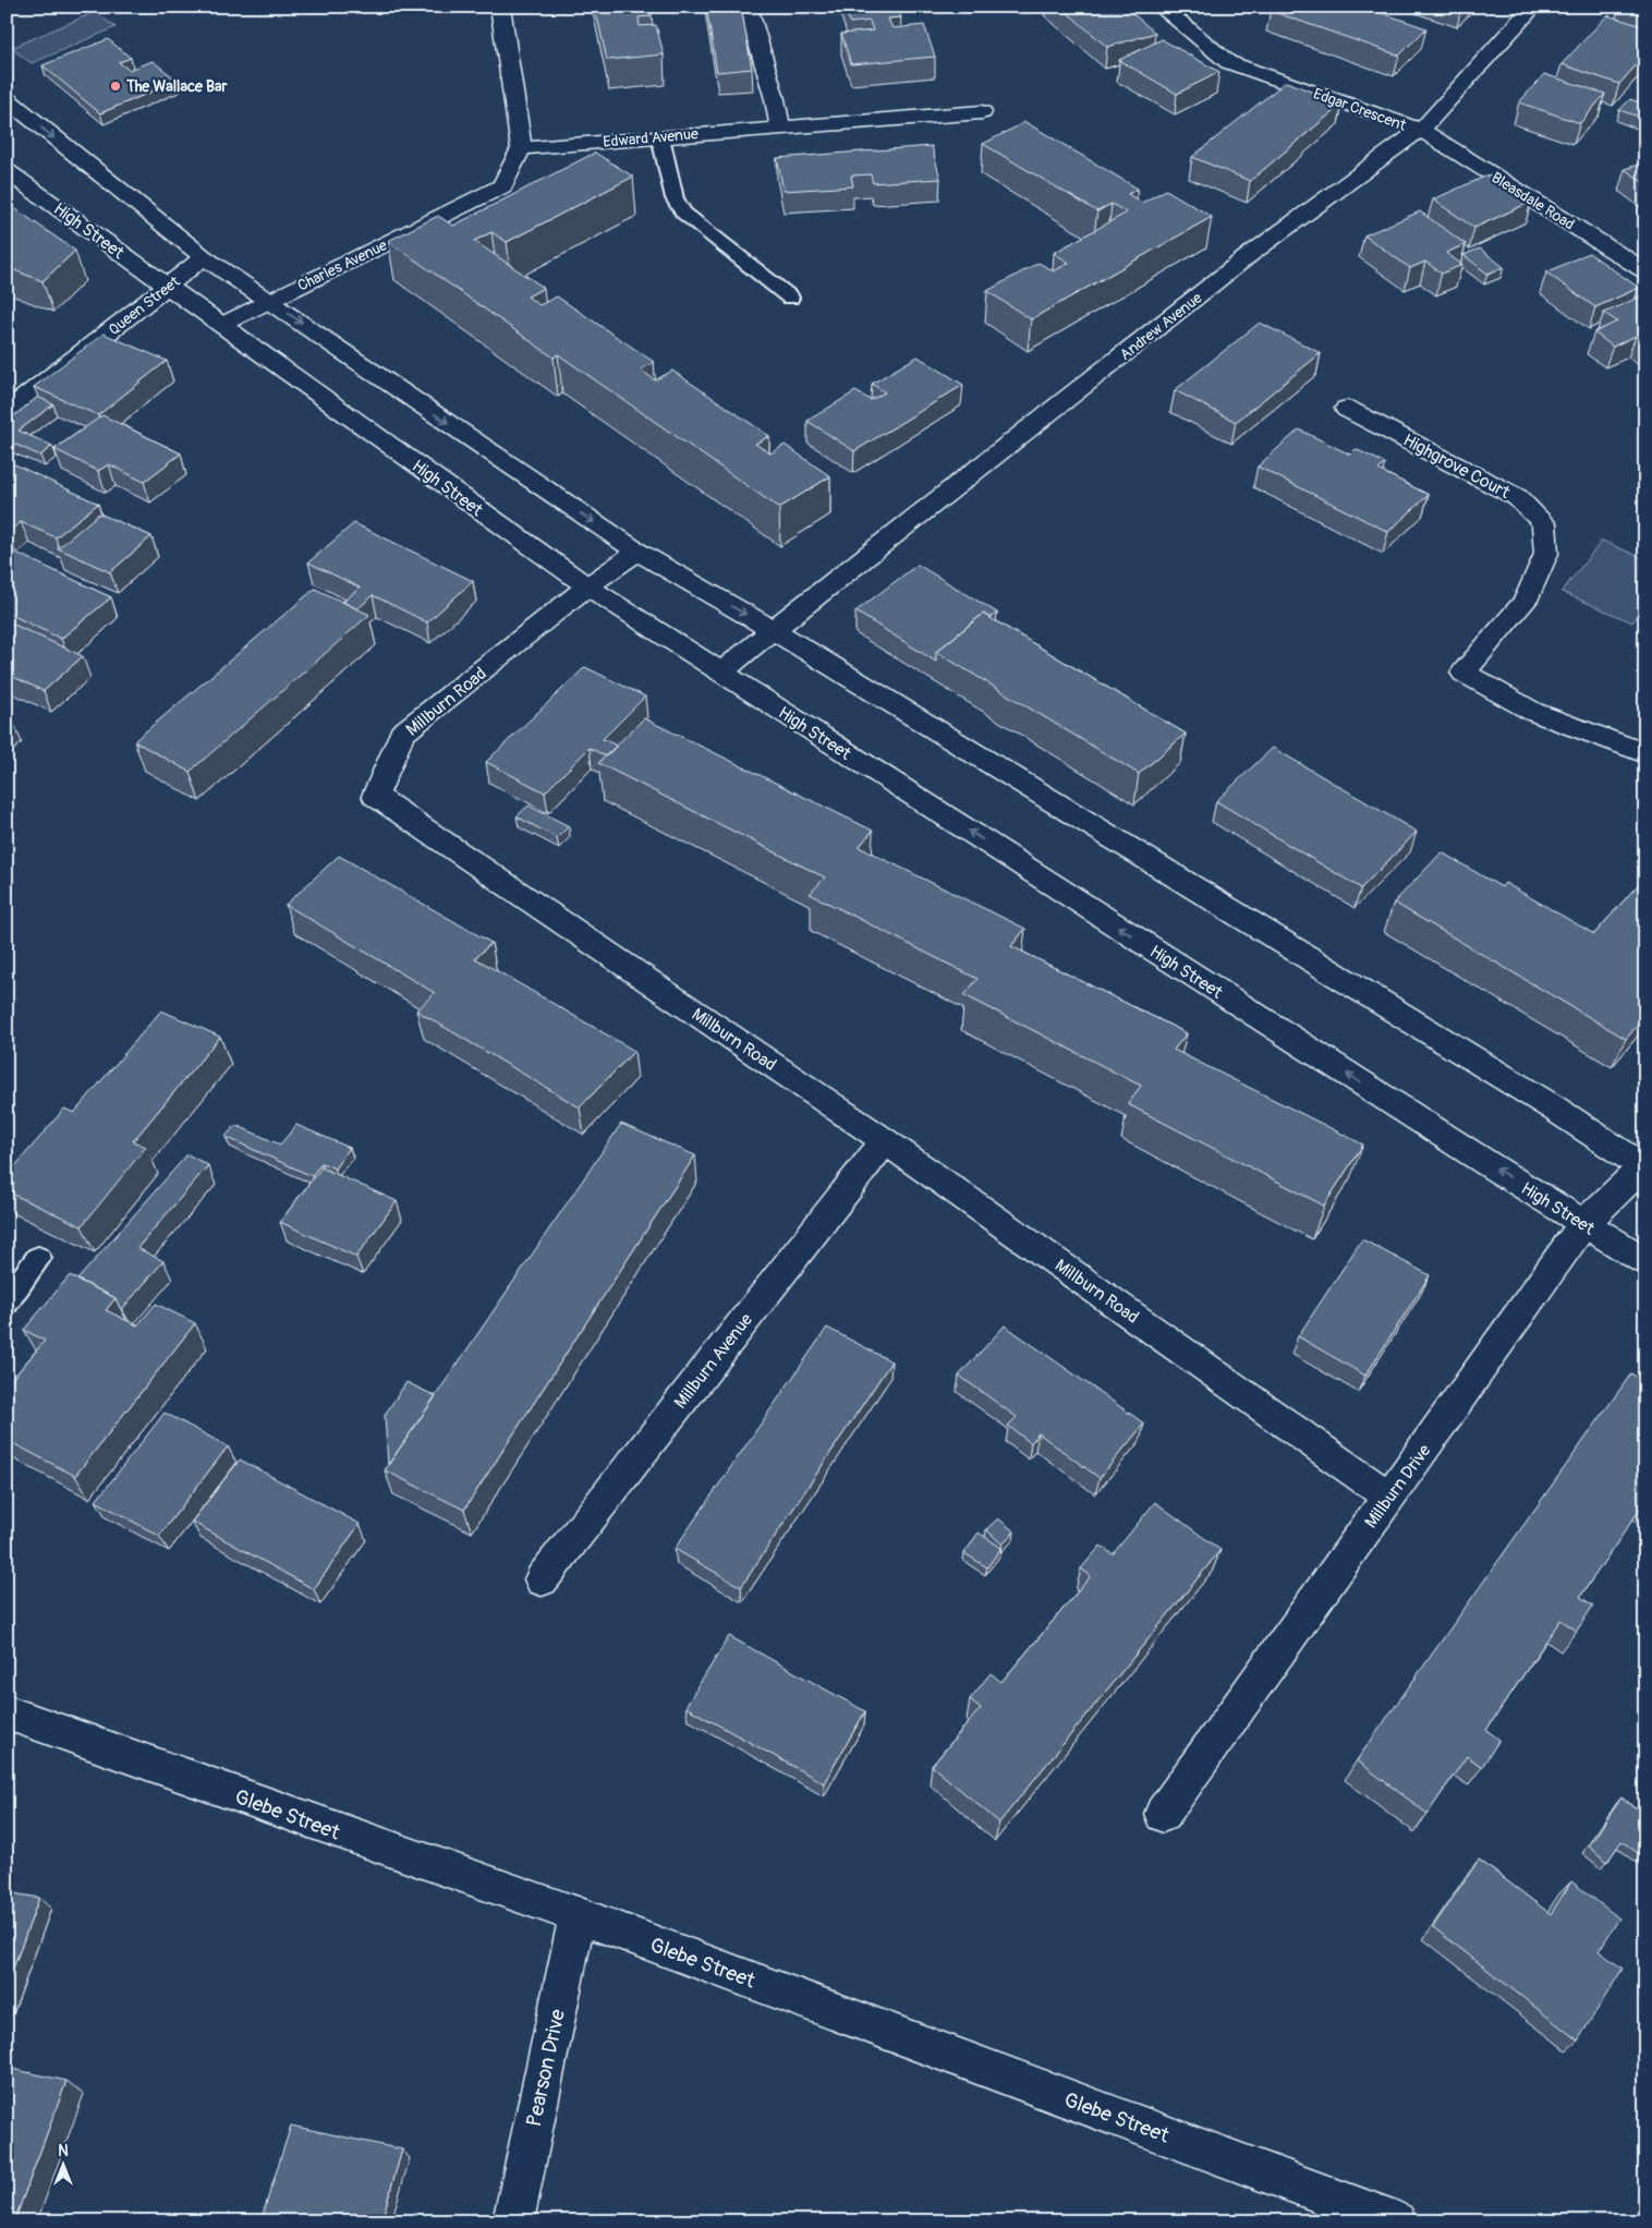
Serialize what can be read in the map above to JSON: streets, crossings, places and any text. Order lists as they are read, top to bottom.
{
  "streets": {
    "street": [
      "Edgar Crescent",
      "Edward Avenue",
      "Bleasdale Road",
      "High Street",
      "Charles Avenue",
      "Queen Street",
      "Andrew Avenue",
      "Highgrove Court",
      "Millburn Road",
      "Millburn Avenue",
      "Millburn Drive",
      "Glebe Street",
      "Pearson Drive"
    ]
  },
  "crossings": [
    ["Edgar Crescent", "Bleasdale Road"],
    ["Edgar Crescent", "Andrew Avenue"],
    ["Edward Avenue", "Charles Avenue"],
    ["Bleasdale Road", "Andrew Avenue"],
    ["High Street", "Charles Avenue"],
    ["High Street", "Queen Street"],
    ["High Street", "Andrew Avenue"],
    ["High Street", "Millburn Road"],
    ["High Street", "Millburn Drive"],
    ["Millburn Road", "Millburn Avenue"],
    ["Millburn Road", "Millburn Drive"],
    ["Glebe Street", "Pearson Drive"]
  ],
  "places": ["The Wallace Bar"],
  "north": "top"
}
